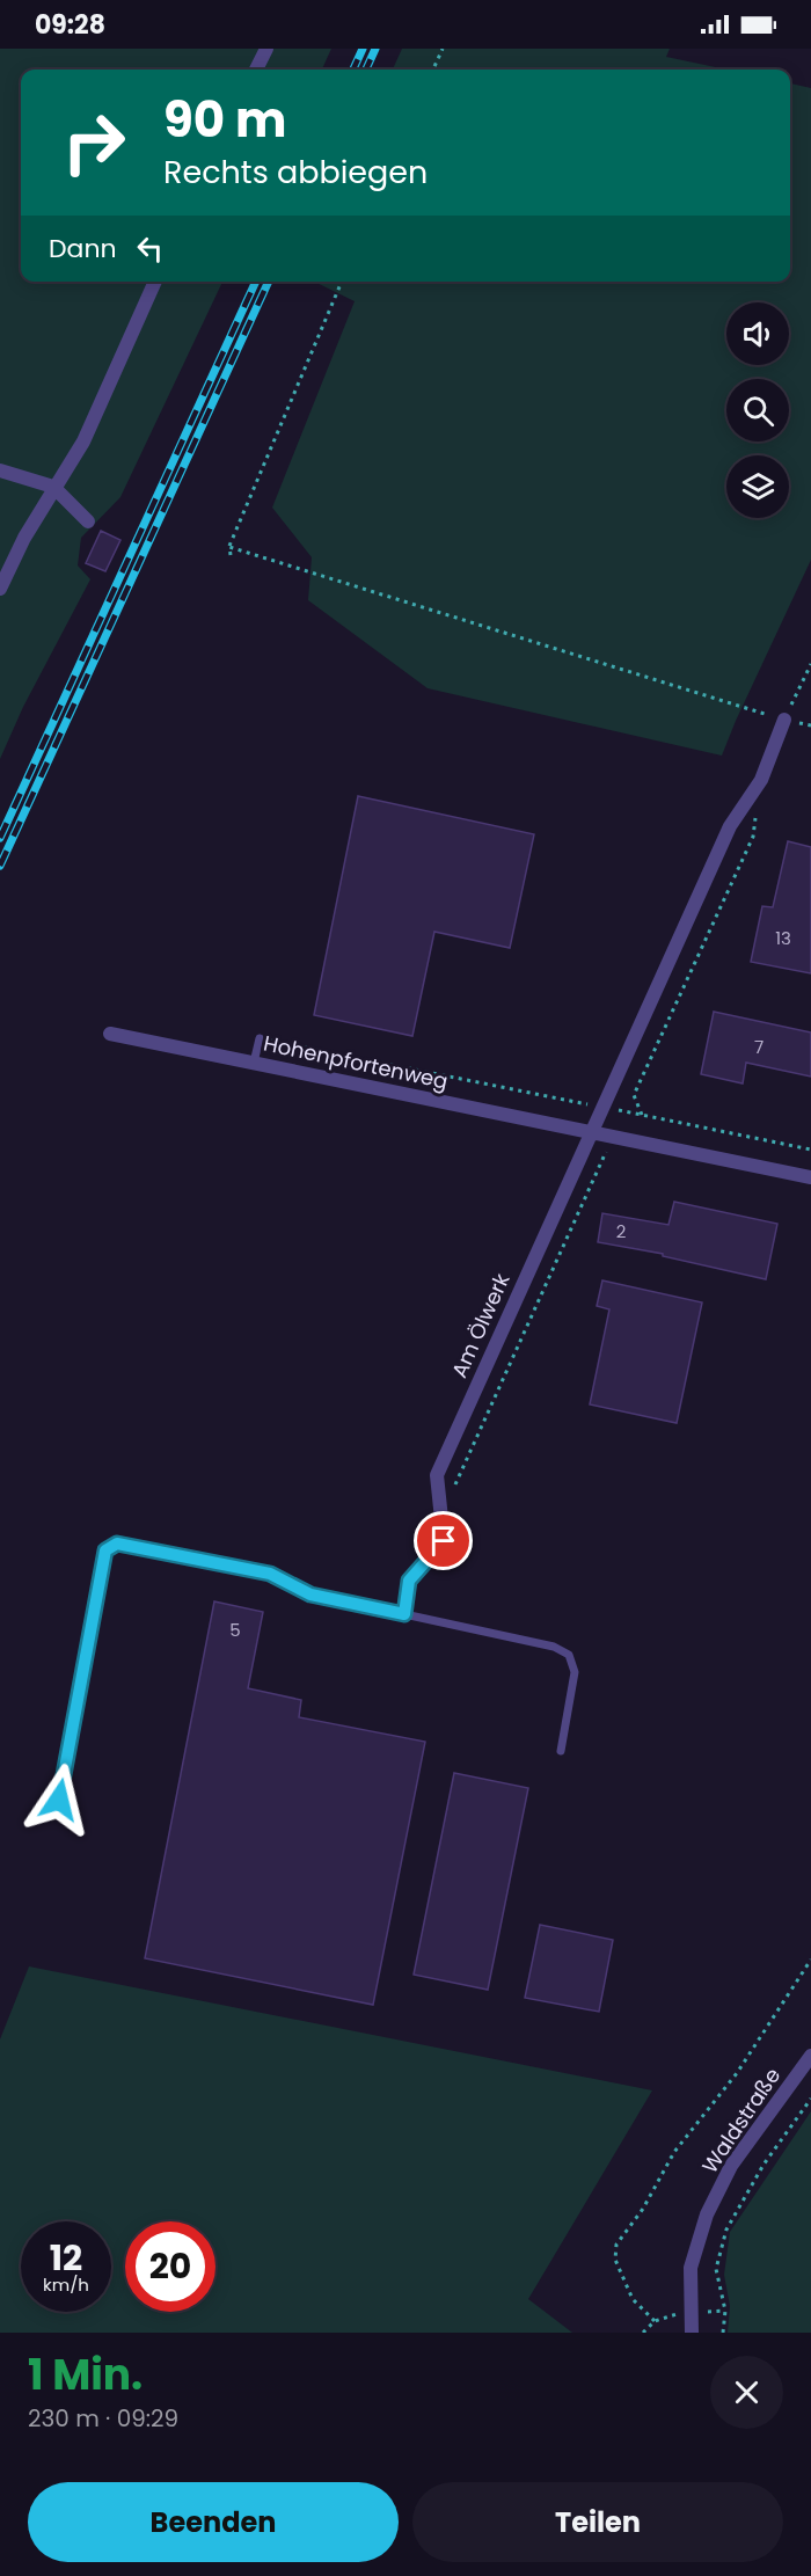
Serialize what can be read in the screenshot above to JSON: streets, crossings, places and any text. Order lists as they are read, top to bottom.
{
  "streets": {
    "street": ["Hohenpfortenweg", "Am Ölwerk", "Waldstraße"]
  },
  "crossings": [
    ["Hohenpfortenweg", "Am Ölwerk"]
  ],
  "house_numbers": [
    "13",
    "7",
    "2",
    "5"
  ],
  "page": {
    "status": "09:28",
    "turn": ["90 m", "Rechts abbiegen"],
    "then": "Dann",
    "speed": "12 km/h",
    "limit": "20",
    "heading": ["1 Min.", "230 m · 09:29"],
    "buttons": ["Beenden", "Teilen"]
  }
}
